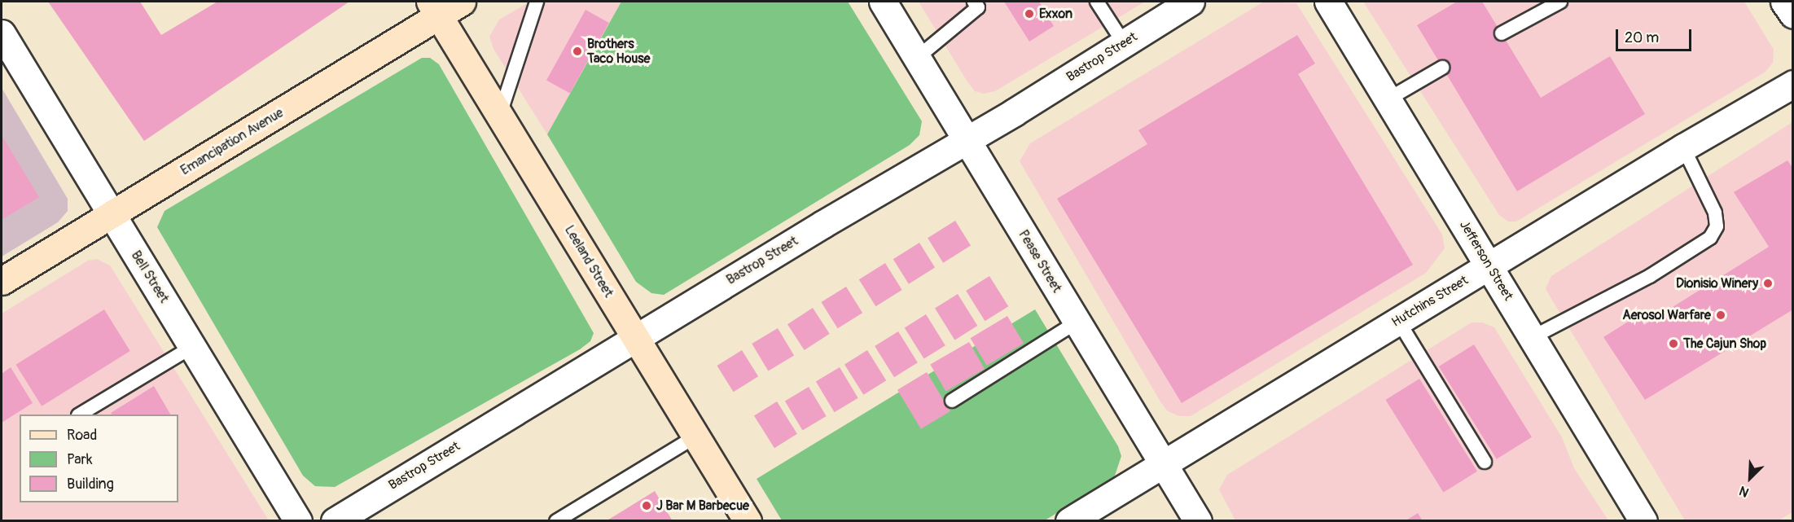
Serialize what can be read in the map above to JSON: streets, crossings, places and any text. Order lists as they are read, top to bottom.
{
  "streets": {
    "main road": ["Emancipation Avenue", "Leeland Street"],
    "street": [
      "Bastrop Street",
      "Jefferson Street",
      "Pease Street",
      "Bell Street",
      "Hutchins Street"
    ]
  },
  "crossings": [
    ["Bastrop Street", "Leeland Street"],
    ["Bastrop Street", "Pease Street"],
    ["Emancipation Avenue", "Leeland Street"],
    ["Emancipation Avenue", "Bell Street"],
    ["Jefferson Street", "Hutchins Street"],
    ["Pease Street", "Hutchins Street"]
  ],
  "places": [
    "Exxon",
    "Brothers Taco House",
    "Dionisio Winery",
    "Aerosol Warfare",
    "The Cajun Shop",
    "J Bar M Barbecue"
  ],
  "legend": ["Road", "Park", "Building"],
  "scale_bar": "20 m",
  "north": "bottom left"
}
